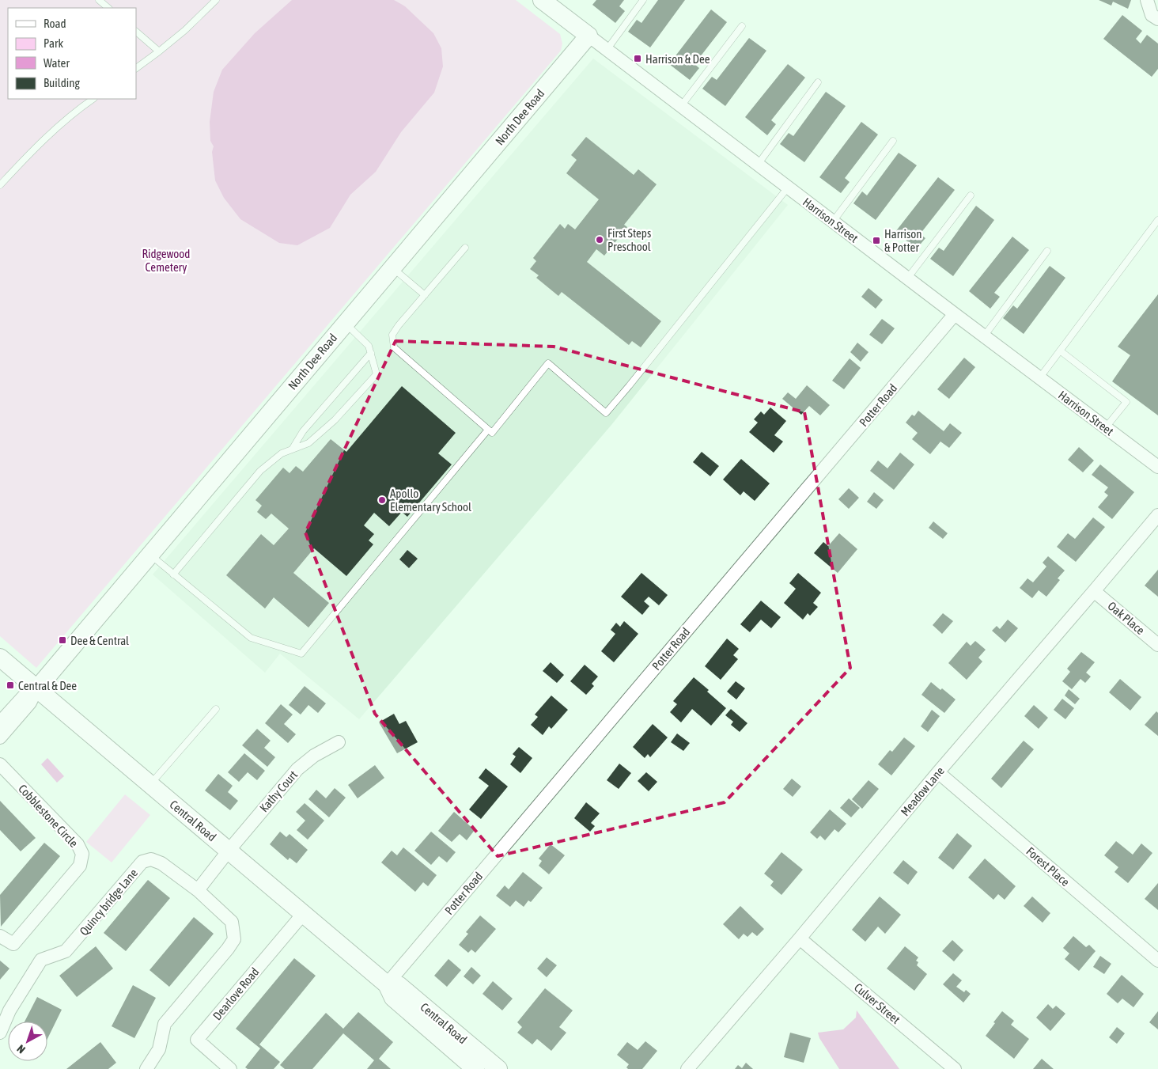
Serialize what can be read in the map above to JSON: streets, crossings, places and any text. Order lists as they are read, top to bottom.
{
  "streets": {
    "street": [
      "North Dee Road",
      "Harrison Street",
      "Potter Road",
      "Oak Place",
      "Kathy Court",
      "Meadow Lane",
      "Cobblestone Circle",
      "Central Road",
      "Forest Place",
      "Quincy bridge Lane",
      "Dearlove Road",
      "Culver Street"
    ]
  },
  "crossings": [
    ["North Dee Road", "Harrison Street"],
    ["North Dee Road", "Central Road"],
    ["Harrison Street", "Potter Road"],
    ["Potter Road", "Central Road"],
    ["Oak Place", "Meadow Lane"],
    ["Kathy Court", "Central Road"],
    ["Meadow Lane", "Forest Place"],
    ["Meadow Lane", "Culver Street"],
    ["Central Road", "Dearlove Road"]
  ],
  "parks": ["Ridgewood Cemetery"],
  "places": {
    "transit": [
      "Harrison & Dee",
      "Harrison & Potter",
      "Dee & Central",
      "Central & Dee"
    ],
    "other": ["First Steps Preschool", "Apollo Elementary School"]
  },
  "legend": [
    "Road",
    "Park",
    "Water",
    "Building"
  ],
  "north": "bottom left"
}
